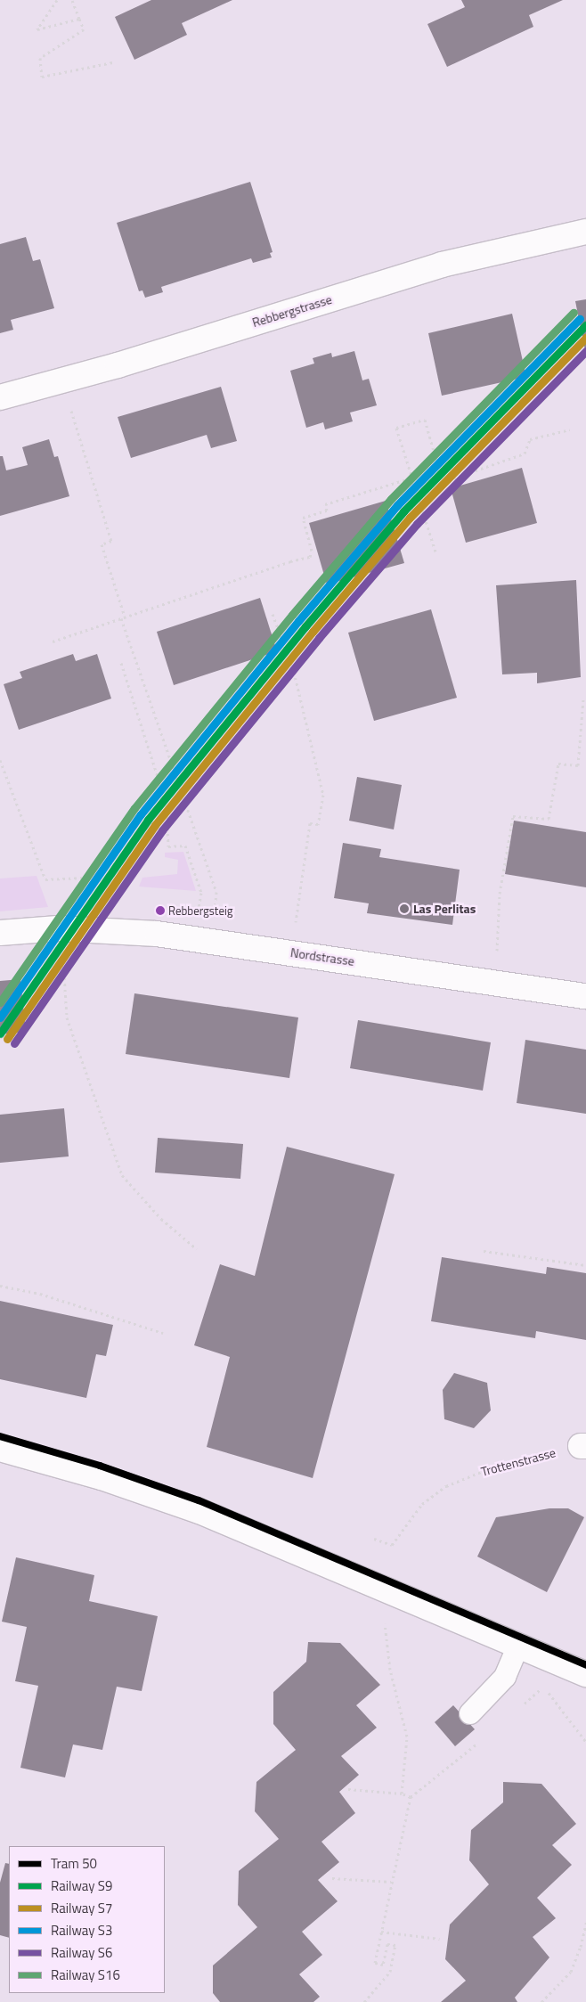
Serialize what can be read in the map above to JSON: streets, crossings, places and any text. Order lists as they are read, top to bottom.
{
  "streets": {
    "street": ["Rebbergstrasse", "Nordstrasse"],
    "path": ["Trottenstrasse"]
  },
  "places": ["Las Perlitas", "Rebbergsteig"],
  "lines": [
    "rail line S16",
    "rail line S3",
    "rail line S9",
    "rail line S7",
    "rail line S6",
    "tram line 50"
  ],
  "legend": [
    "Tram 50",
    "Railway S9",
    "Railway S7",
    "Railway S3",
    "Railway S6",
    "Railway S16"
  ]
}
